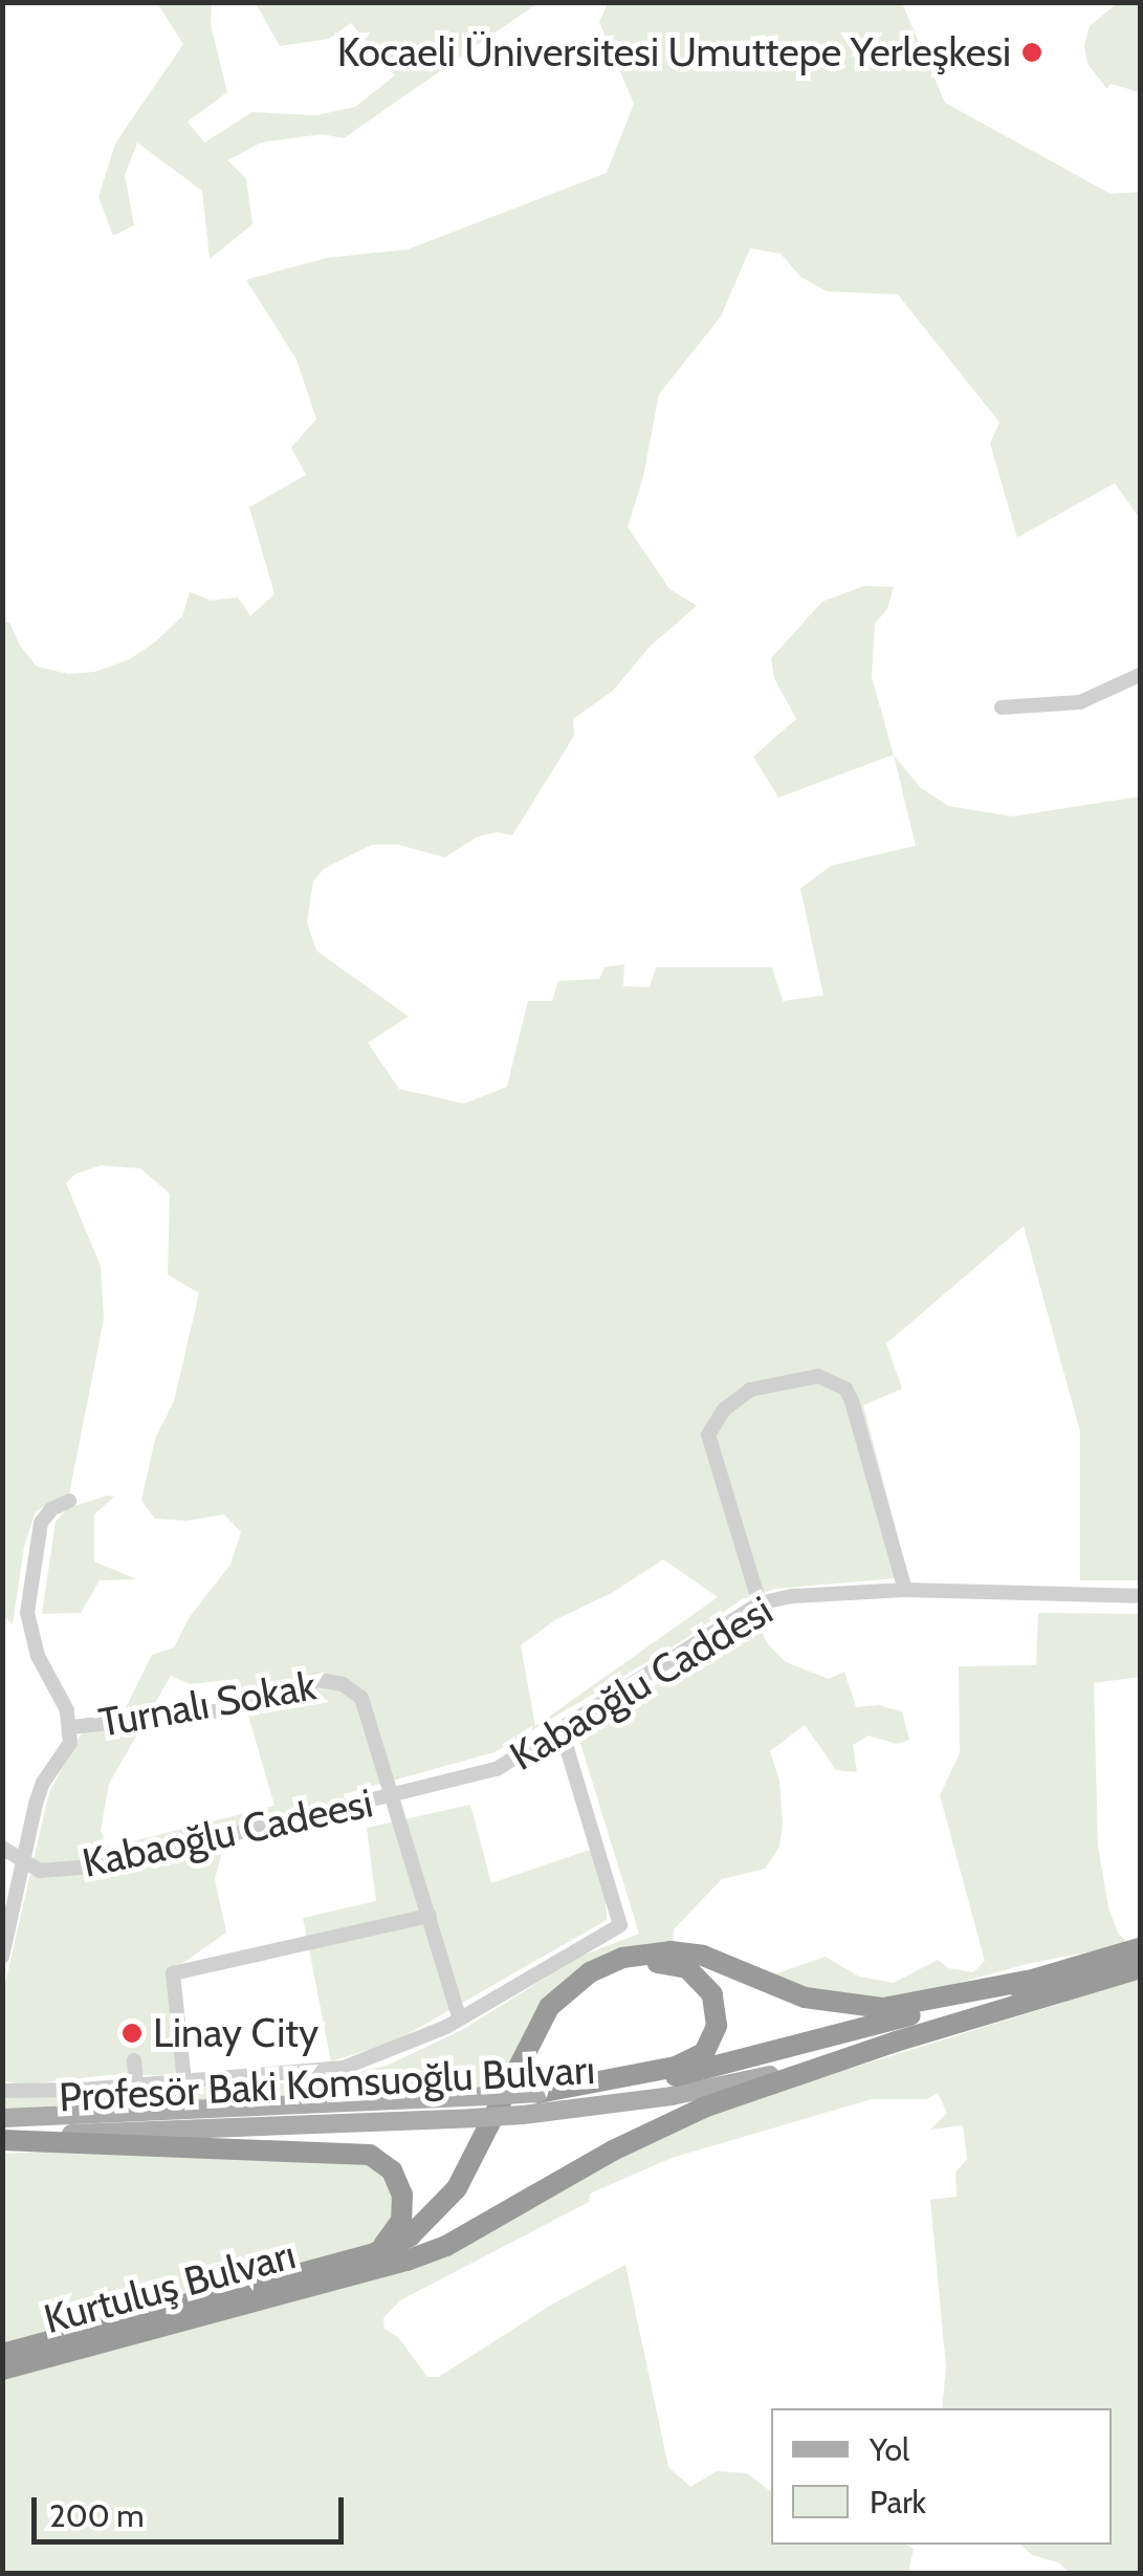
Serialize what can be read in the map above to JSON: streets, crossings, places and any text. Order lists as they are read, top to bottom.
{
  "streets": {
    "highway": ["Profesör Baki Komsuoğlu Bulvarı", "Kurtuluş Bulvarı"],
    "street": ["Kabaoğlu Caddesi", "Turnalı Sokak", "Kabaoğlu Cadeesi"]
  },
  "crossings": [
    ["Kabaoğlu Caddesi", "Turnalı Sokak"],
    ["Kabaoğlu Caddesi", "Kabaoğlu Cadeesi"],
    ["Turnalı Sokak", "Kabaoğlu Cadeesi"]
  ],
  "places": ["Kocaeli Üniversitesi Umuttepe Yerleşkesi", "Linay City"],
  "legend": ["Yol", "Park"],
  "scale_bar": "200 m"
}
